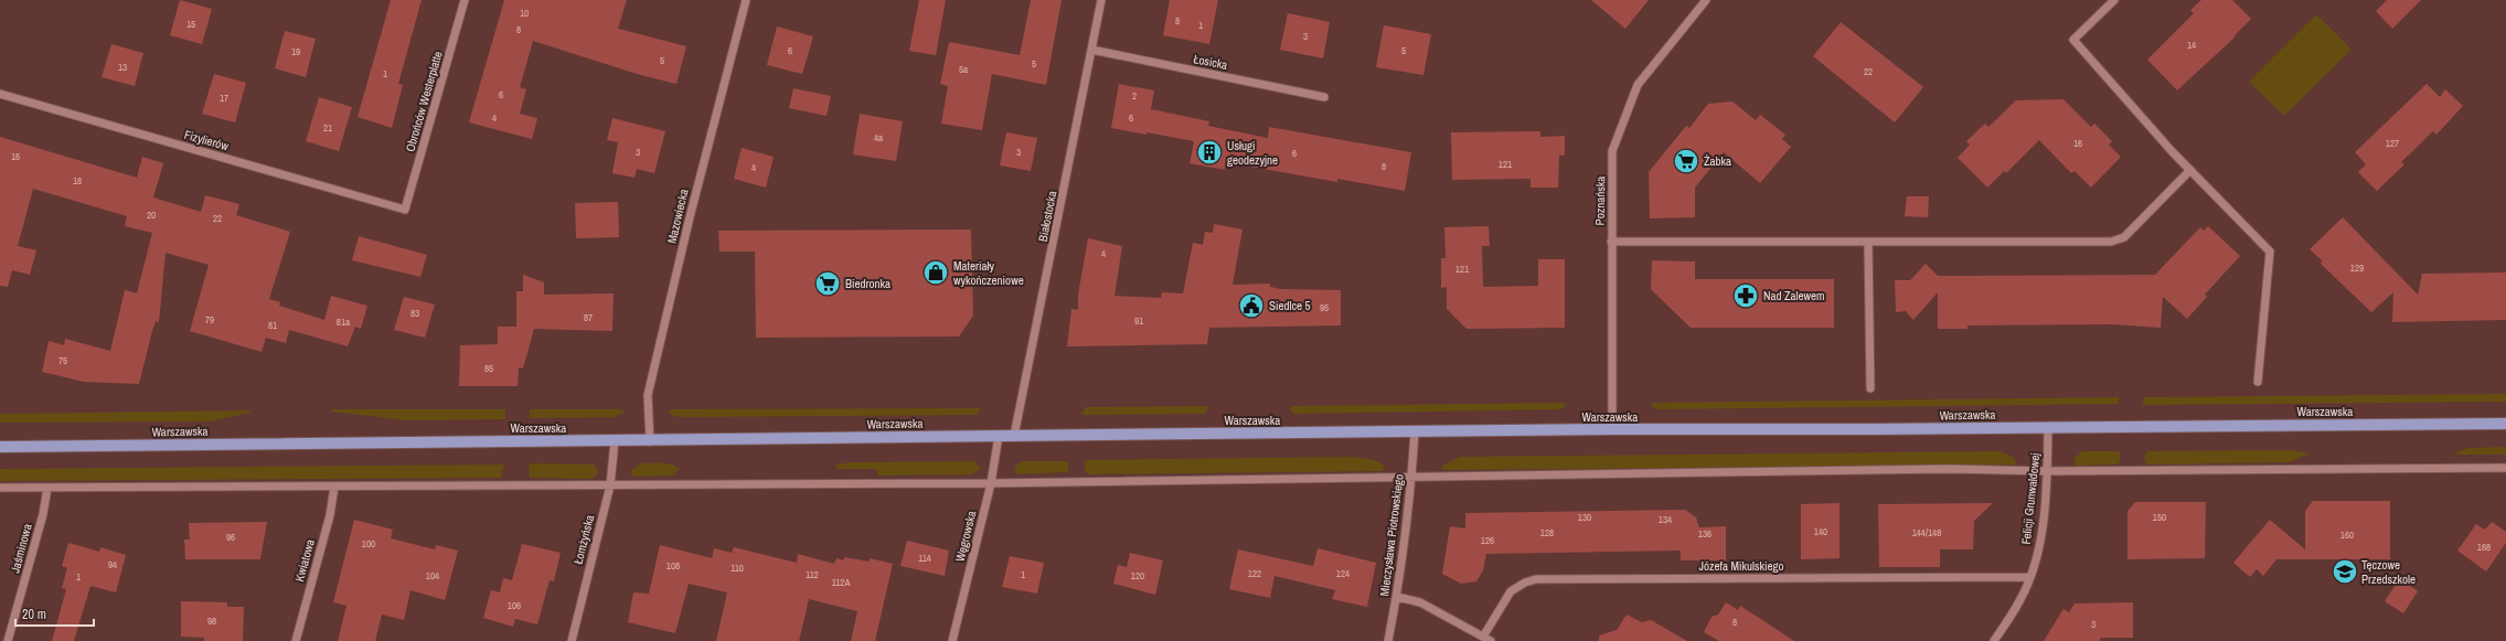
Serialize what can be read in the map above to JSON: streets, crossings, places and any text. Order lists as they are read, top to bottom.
{
  "streets": {
    "main road": ["Warszawska"],
    "street": [
      "Łosicka",
      "Obrońców Westerplatte",
      "Fizylierów",
      "Poznańska",
      "Mazowiecka",
      "Białostocka",
      "Felicji Grunwaldowej",
      "Mieczysława Piotrowskiego",
      "Węgrowska",
      "Łomżyńska",
      "Jaśminowa",
      "Kwiatowa",
      "Józefa Mikulskiego"
    ]
  },
  "crossings": [
    ["Łosicka", "Białostocka"],
    ["Obrońców Westerplatte", "Fizylierów"],
    ["Poznańska", "Warszawska"],
    ["Mazowiecka", "Warszawska"],
    ["Białostocka", "Warszawska"],
    ["Warszawska", "Felicji Grunwaldowej"],
    ["Warszawska", "Mieczysława Piotrowskiego"],
    ["Warszawska", "Węgrowska"],
    ["Warszawska", "Łomżyńska"],
    ["Felicji Grunwaldowej", "Józefa Mikulskiego"]
  ],
  "places": {
    "building": ["Usługi geodezyjne"],
    "supermarket": ["Żabka", "Biedronka"],
    "shop": ["Materiały wykończeniowe"],
    "pharmacy": ["Nad Zalewem"],
    "public building": ["Siedlce 5"],
    "school or university": ["Tęczowe Przedszkole"]
  },
  "house_numbers": [
    "10",
    "8",
    "15",
    "1",
    "8",
    "3",
    "14",
    "6",
    "5",
    "19",
    "5",
    "5",
    "13",
    "5a",
    "22",
    "1",
    "6",
    "2",
    "17",
    "4",
    "6",
    "21",
    "4a",
    "16",
    "127",
    "3",
    "3",
    "6",
    "16",
    "121",
    "8",
    "4",
    "18",
    "20",
    "22",
    "4",
    "129",
    "121",
    "95",
    "83",
    "87",
    "79",
    "91",
    "81a",
    "81",
    "75",
    "85",
    "130",
    "150",
    "134",
    "140",
    "128",
    "144/148",
    "136",
    "160",
    "96",
    "126",
    "100",
    "168",
    "114",
    "94",
    "108",
    "110",
    "122",
    "124",
    "112",
    "1",
    "104",
    "120",
    "1",
    "112A",
    "106",
    "98",
    "8",
    "3"
  ],
  "scale_bar": "20 m"
}
